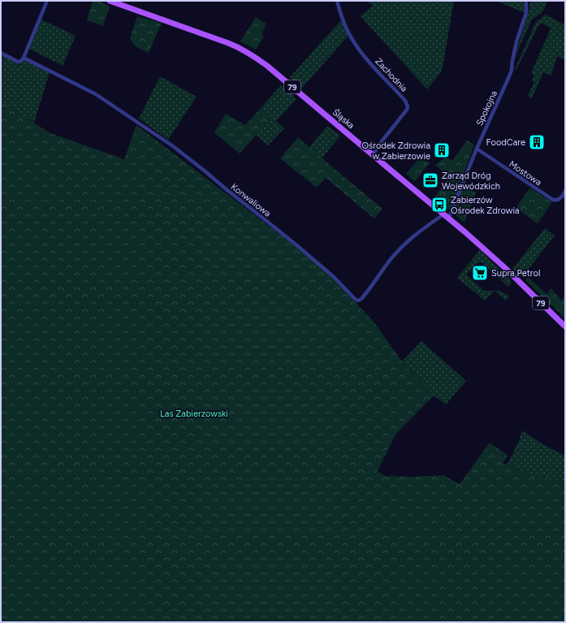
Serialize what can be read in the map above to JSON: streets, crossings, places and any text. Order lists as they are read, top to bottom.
{
  "streets": {
    "main road": ["79", "Śląska"],
    "street": [
      "Zachodnia",
      "Spokojna",
      "Mostowa",
      "Konwaliowa"
    ]
  },
  "crossings": [
    ["Zachodnia", "Śląska"],
    ["Spokojna", "Śląska"],
    ["Spokojna", "Mostowa"],
    ["Śląska", "Konwaliowa"]
  ],
  "parks": ["Las Zabierzowski"],
  "places": {
    "building": ["FoodCare", "Ośrodek Zdrowia w Zabierzowie"],
    "office": ["Zarząd Dróg Wojewódzkich"],
    "bus stop": ["Zabierzów Ośrodek Zdrowia"],
    "supermarket": ["Supra Petrol"]
  }
}
